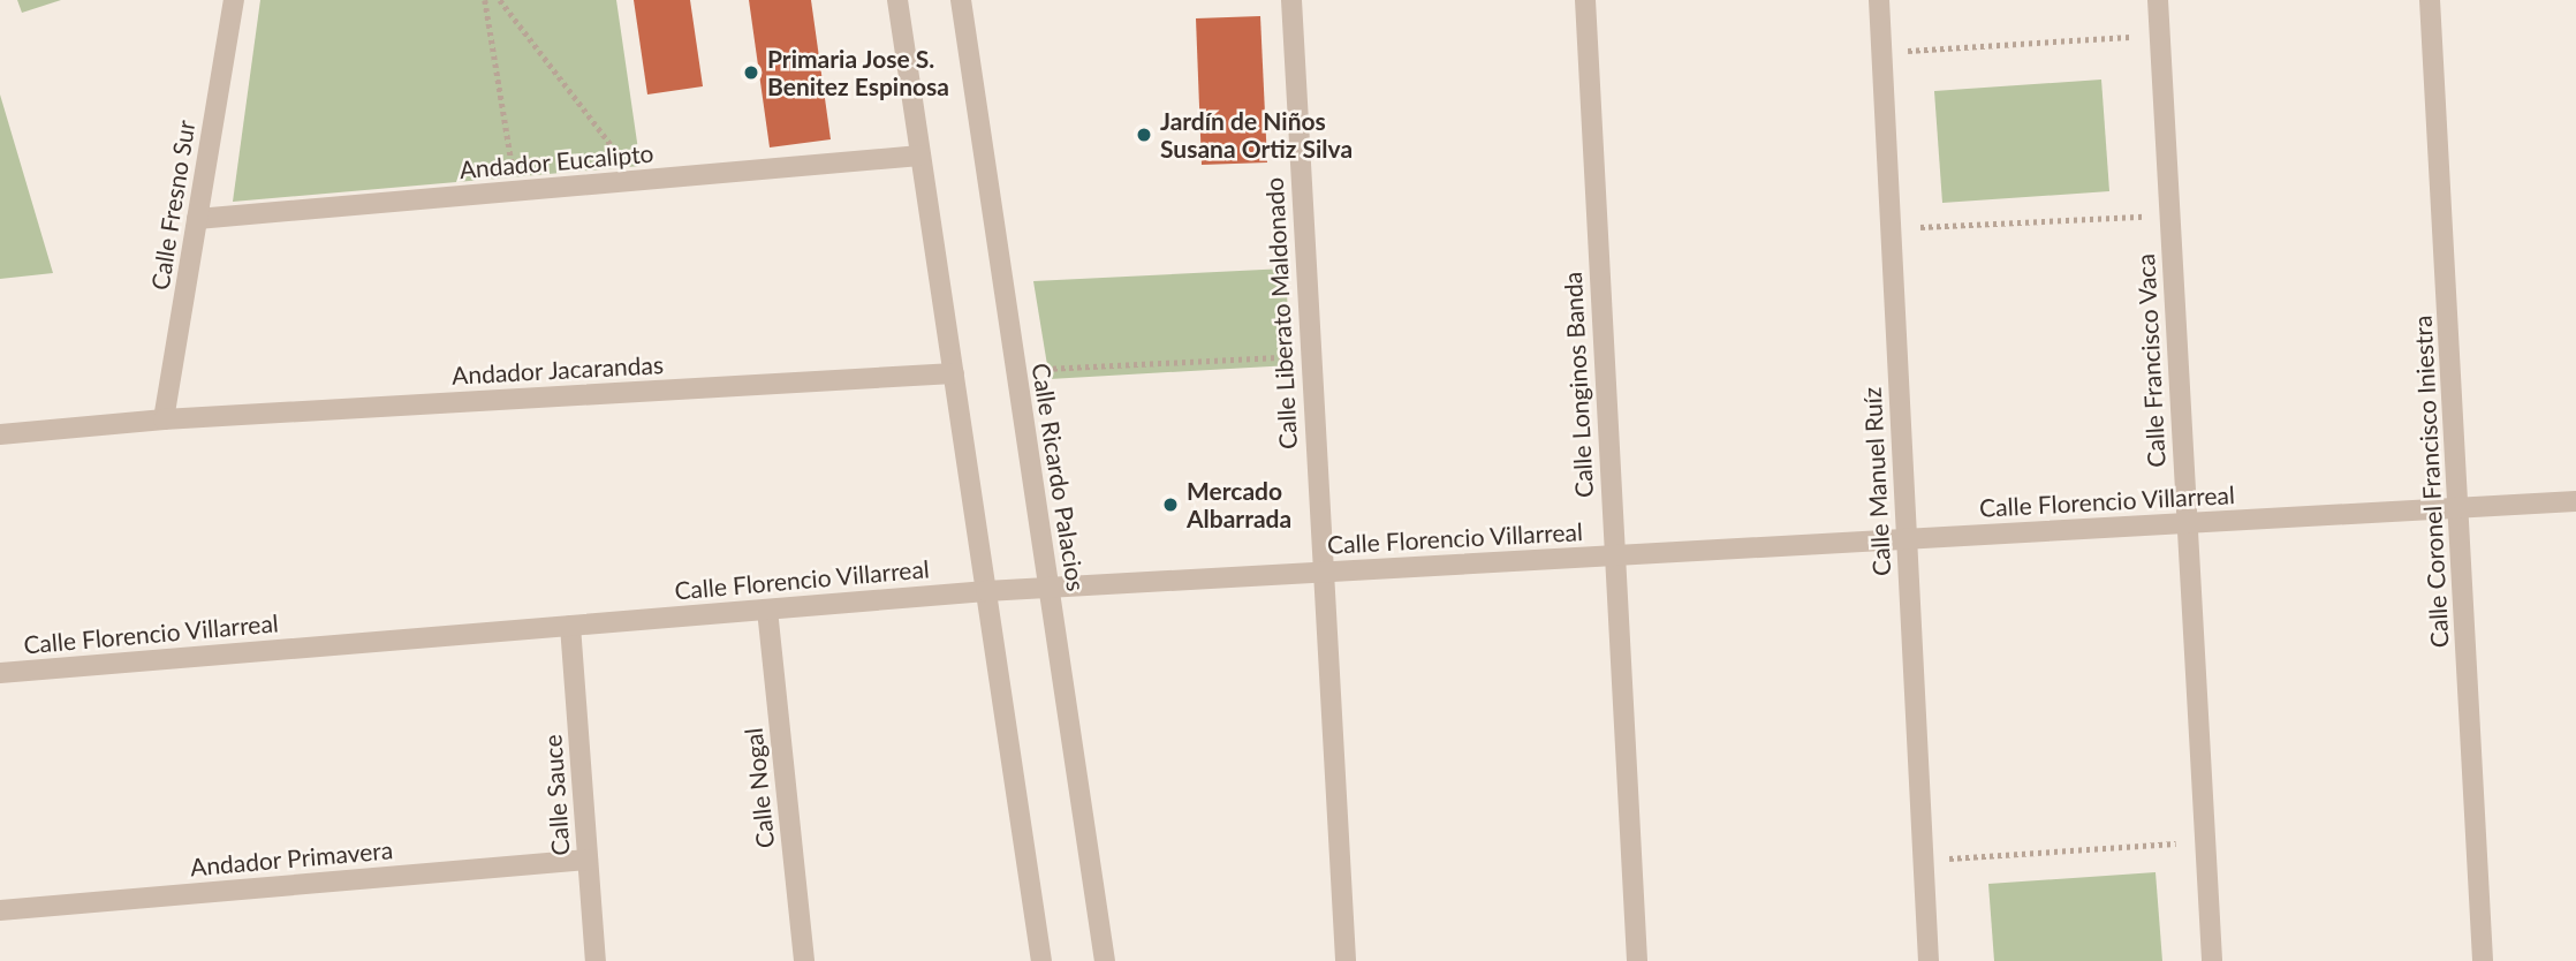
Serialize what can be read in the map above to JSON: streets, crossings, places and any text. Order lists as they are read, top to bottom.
{
  "streets": {
    "street": [
      "Andador Eucalipto",
      "Calle Fresno Sur",
      "Calle Liberato Maldonado",
      "Calle Francisco Vaca",
      "Andador Jacarandas",
      "Calle Longinos Banda",
      "Calle Ricardo Palacios",
      "Calle Manuel Ruíz",
      "Calle Coronel Francisco Iniestra",
      "Calle Florencio Villarreal",
      "Calle Nogal",
      "Calle Sauce",
      "Andador Primavera"
    ]
  },
  "crossings": [
    ["Andador Eucalipto", "Calle Fresno Sur"],
    ["Calle Fresno Sur", "Andador Jacarandas"],
    ["Calle Liberato Maldonado", "Calle Florencio Villarreal"],
    ["Calle Francisco Vaca", "Calle Florencio Villarreal"],
    ["Calle Longinos Banda", "Calle Florencio Villarreal"],
    ["Calle Ricardo Palacios", "Calle Florencio Villarreal"],
    ["Calle Manuel Ruíz", "Calle Florencio Villarreal"],
    ["Calle Coronel Francisco Iniestra", "Calle Florencio Villarreal"],
    ["Calle Florencio Villarreal", "Calle Nogal"],
    ["Calle Florencio Villarreal", "Calle Sauce"],
    ["Calle Sauce", "Andador Primavera"]
  ],
  "places": ["Primaria Jose S. Benitez Espinosa", "Jardín de Niños Susana Ortiz Silva", "Mercado Albarrada"]
}
